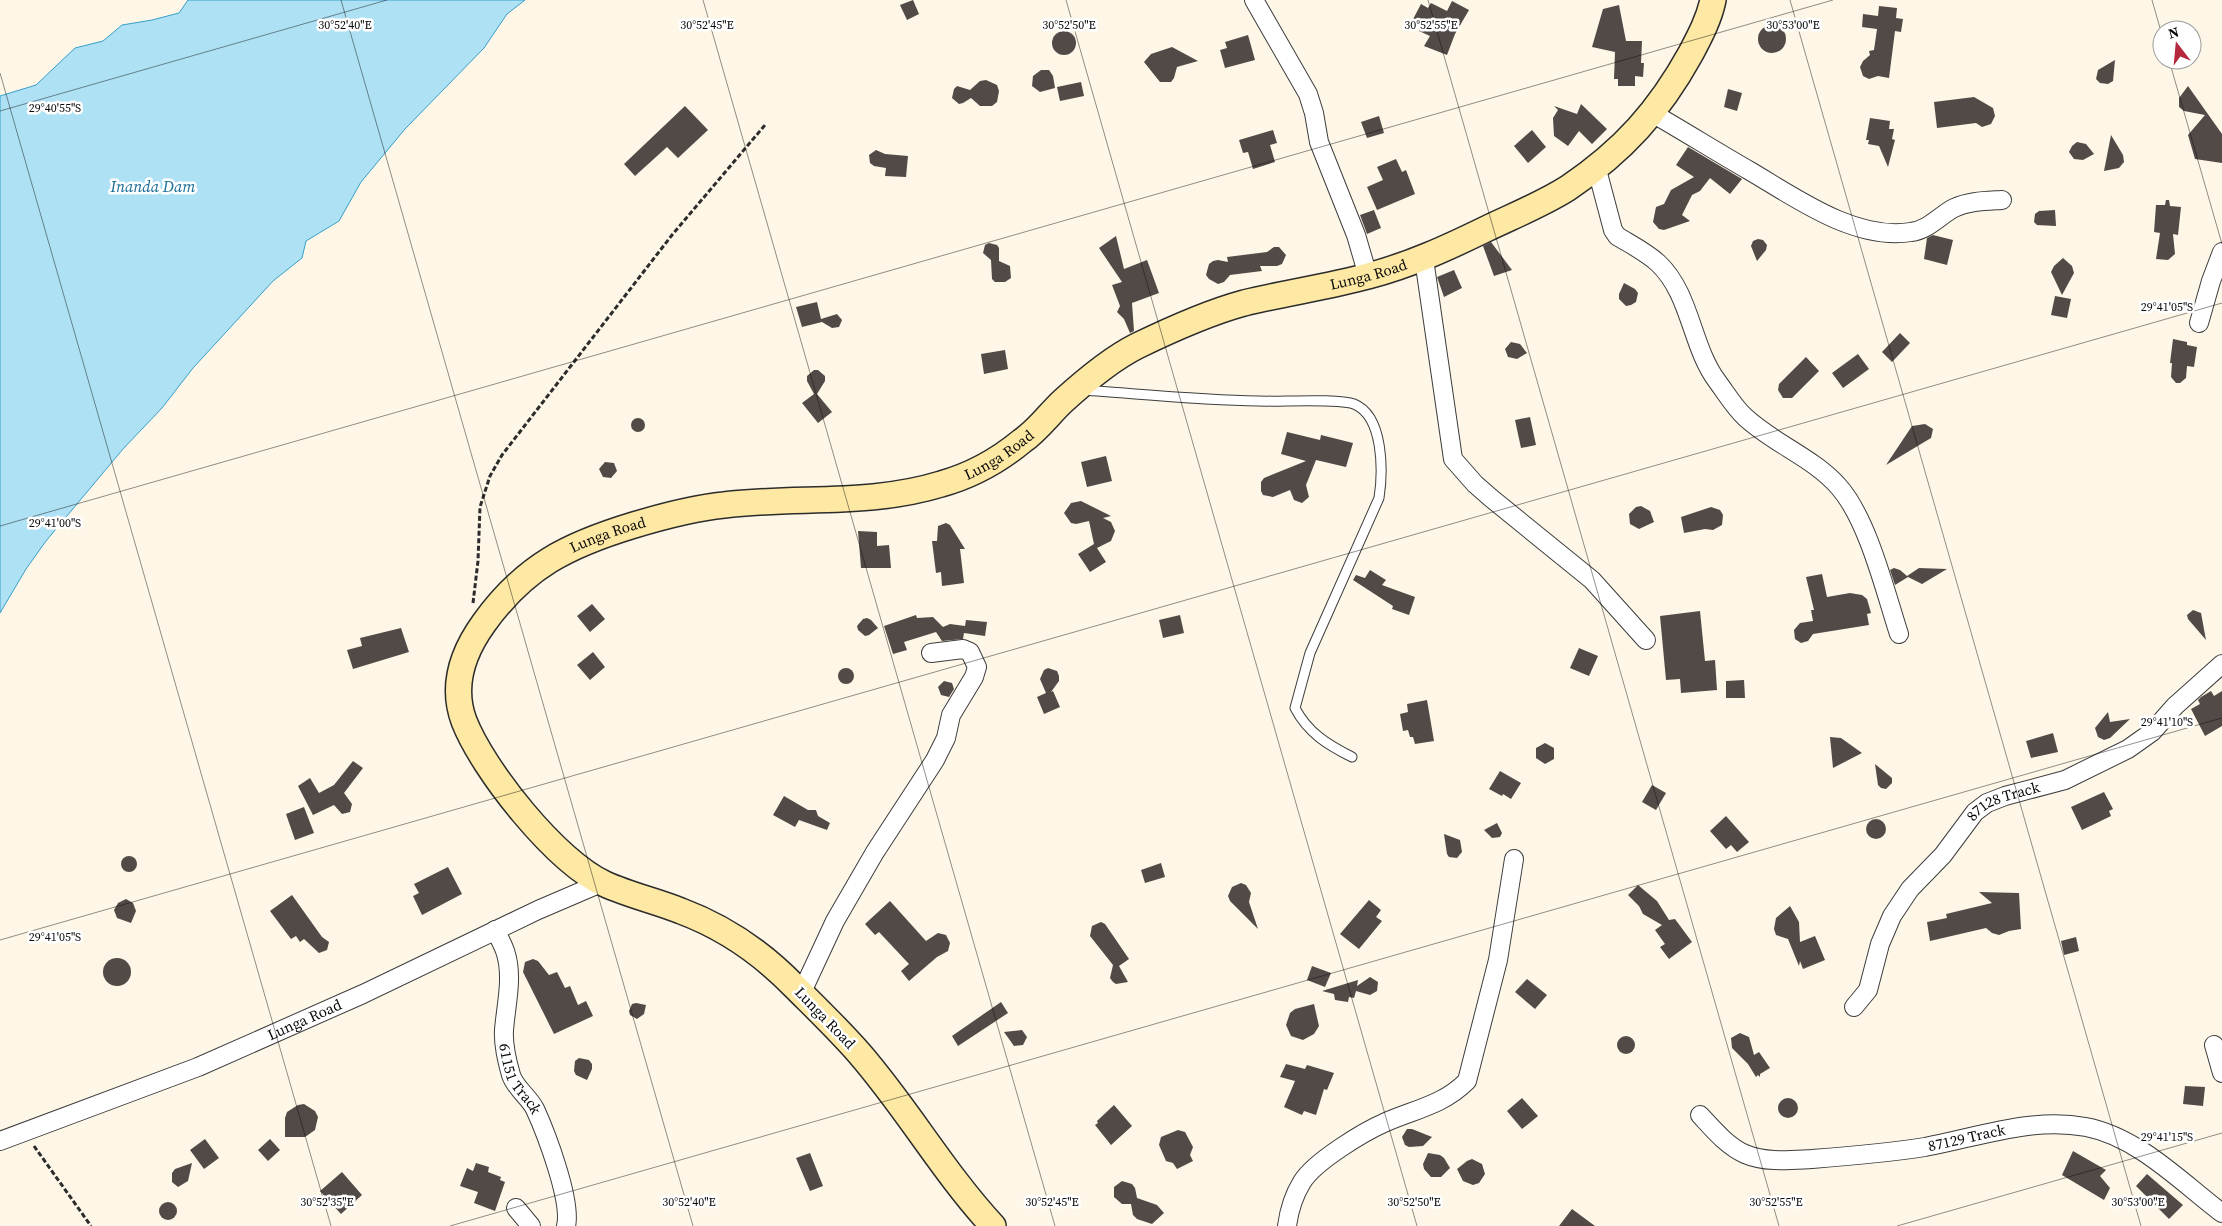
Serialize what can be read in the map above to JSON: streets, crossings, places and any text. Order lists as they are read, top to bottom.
{
  "streets": {
    "street": [
      "Lunga Road",
      "87128 Track",
      "61151 Track",
      "87129 Track"
    ]
  },
  "crossings": [
    ["Lunga Road", "61151 Track"]
  ],
  "water": ["Inanda Dam"],
  "north": "top",
  "coordinates": [
    "30°52'40\"E",
    "30°52'45\"E",
    "30°52'50\"E",
    "30°52'55\"E",
    "30°53'00\"E",
    "29°40'55\"S",
    "29°41'05\"S",
    "29°41'00\"S",
    "29°41'10\"S",
    "29°41'15\"S",
    "30°52'35\"E"
  ]
}
